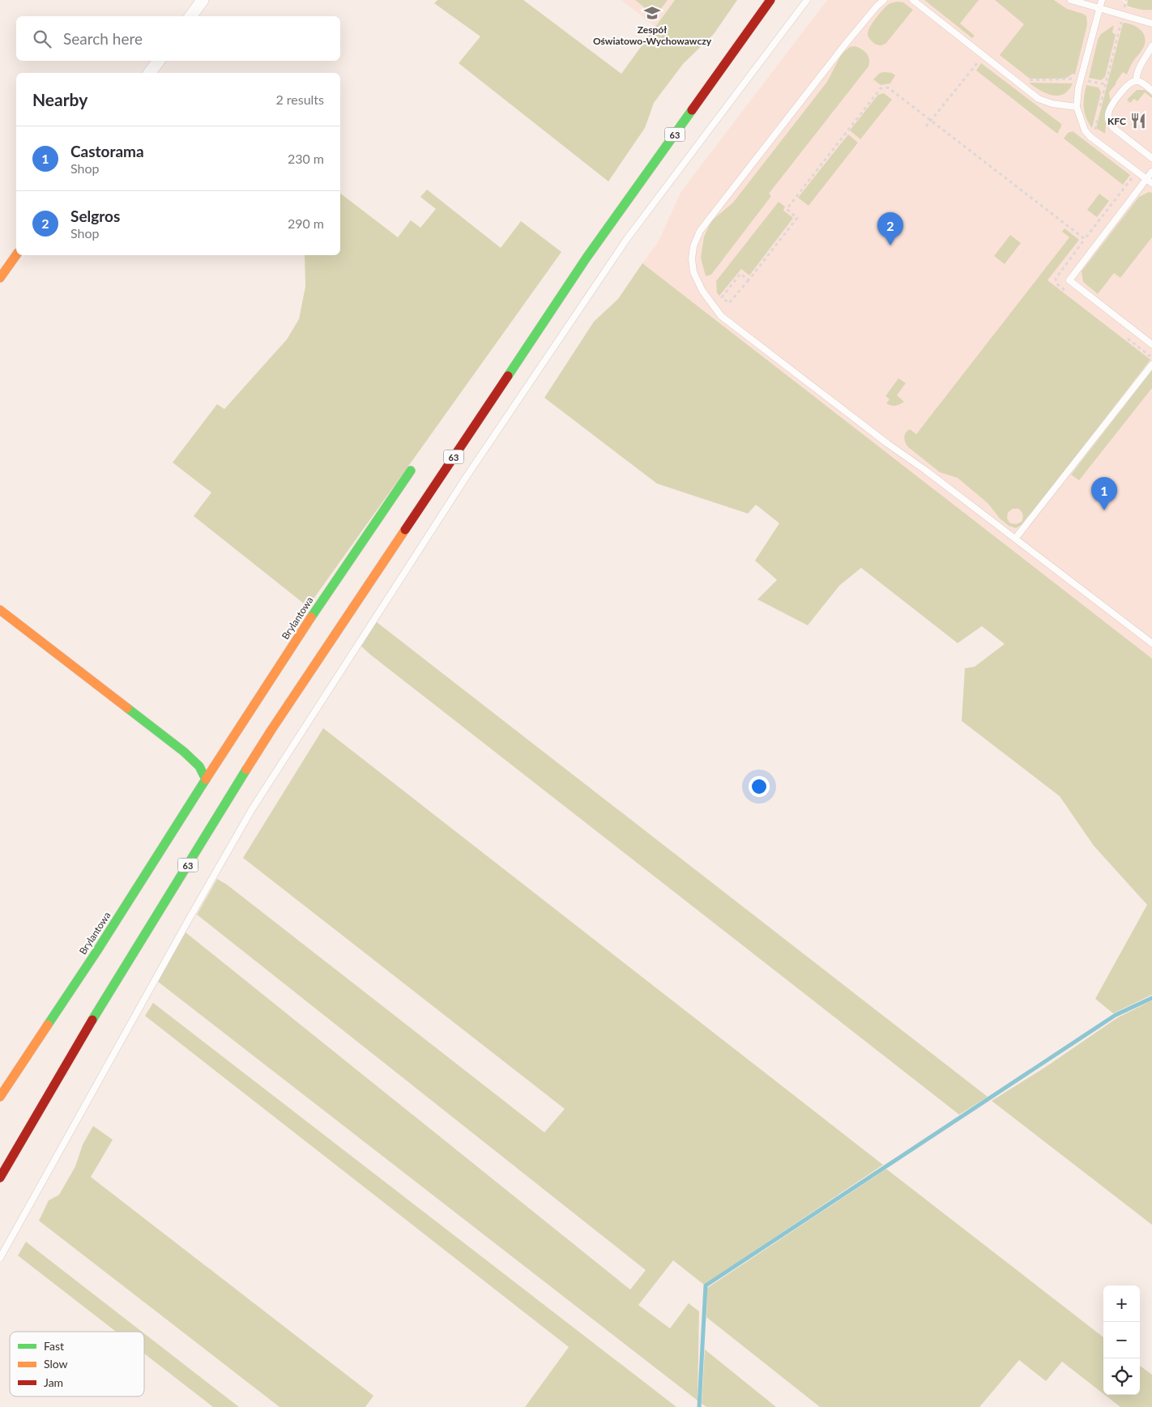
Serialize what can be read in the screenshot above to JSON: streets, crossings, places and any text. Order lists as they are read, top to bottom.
{
  "streets": {
    "main road": ["63", "Brylantowa"]
  },
  "places": {
    "school or university": ["Zespół Oświatowo-Wychowawczy"],
    "restaurant": ["KFC"]
  },
  "legend": ["Fast", "Slow", "Jam"],
  "page": {
    "search": "Search here",
    "heading": ["Nearby", "2 results"],
    "list": [
      {
        "mark": "1",
        "name": "Castorama",
        "note": "Shop",
        "value": "230 m"
      },
      {
        "mark": "2",
        "name": "Selgros",
        "note": "Shop",
        "value": "290 m"
      }
    ],
    "pins": ["2", "1"],
    "map_buttons": ["+", "−"]
  }
}
